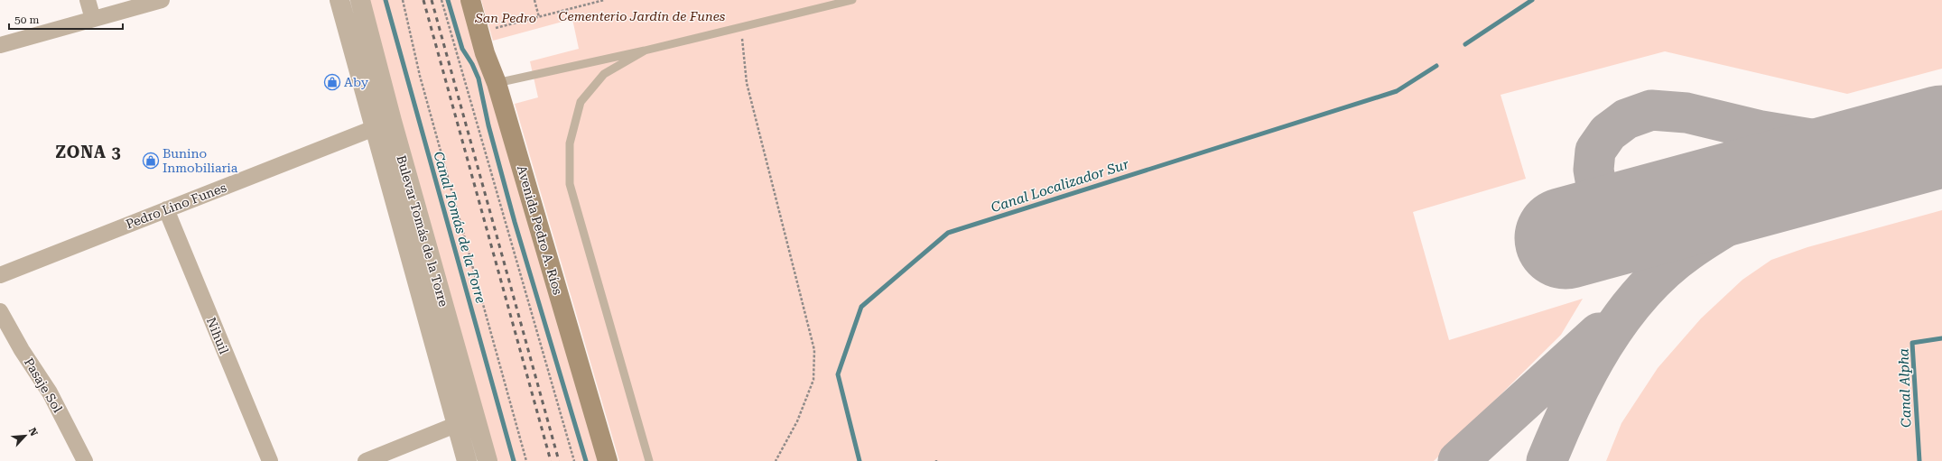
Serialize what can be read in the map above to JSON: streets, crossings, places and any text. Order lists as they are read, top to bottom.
{
  "streets": {
    "main road": ["Avenida Pedro A. Ríos"],
    "street": [
      "Pedro Lino Funes",
      "Bulevar Tomás de la Torre",
      "Nihuil",
      "Pasaje Sol"
    ]
  },
  "crossings": [
    ["Pedro Lino Funes", "Bulevar Tomás de la Torre"],
    ["Pedro Lino Funes", "Nihuil"]
  ],
  "districts": ["ZONA 3"],
  "water": ["Canal Localizador Sur", "Canal Tomás de la Torre", "Canal Alpha"],
  "parks": ["Cementerio Jardín de Funes", "San Pedro"],
  "places": {
    "shop": ["Aby", "Bunino Inmobiliaria"]
  },
  "scale_bar": "50 m",
  "north": "top right"
}
